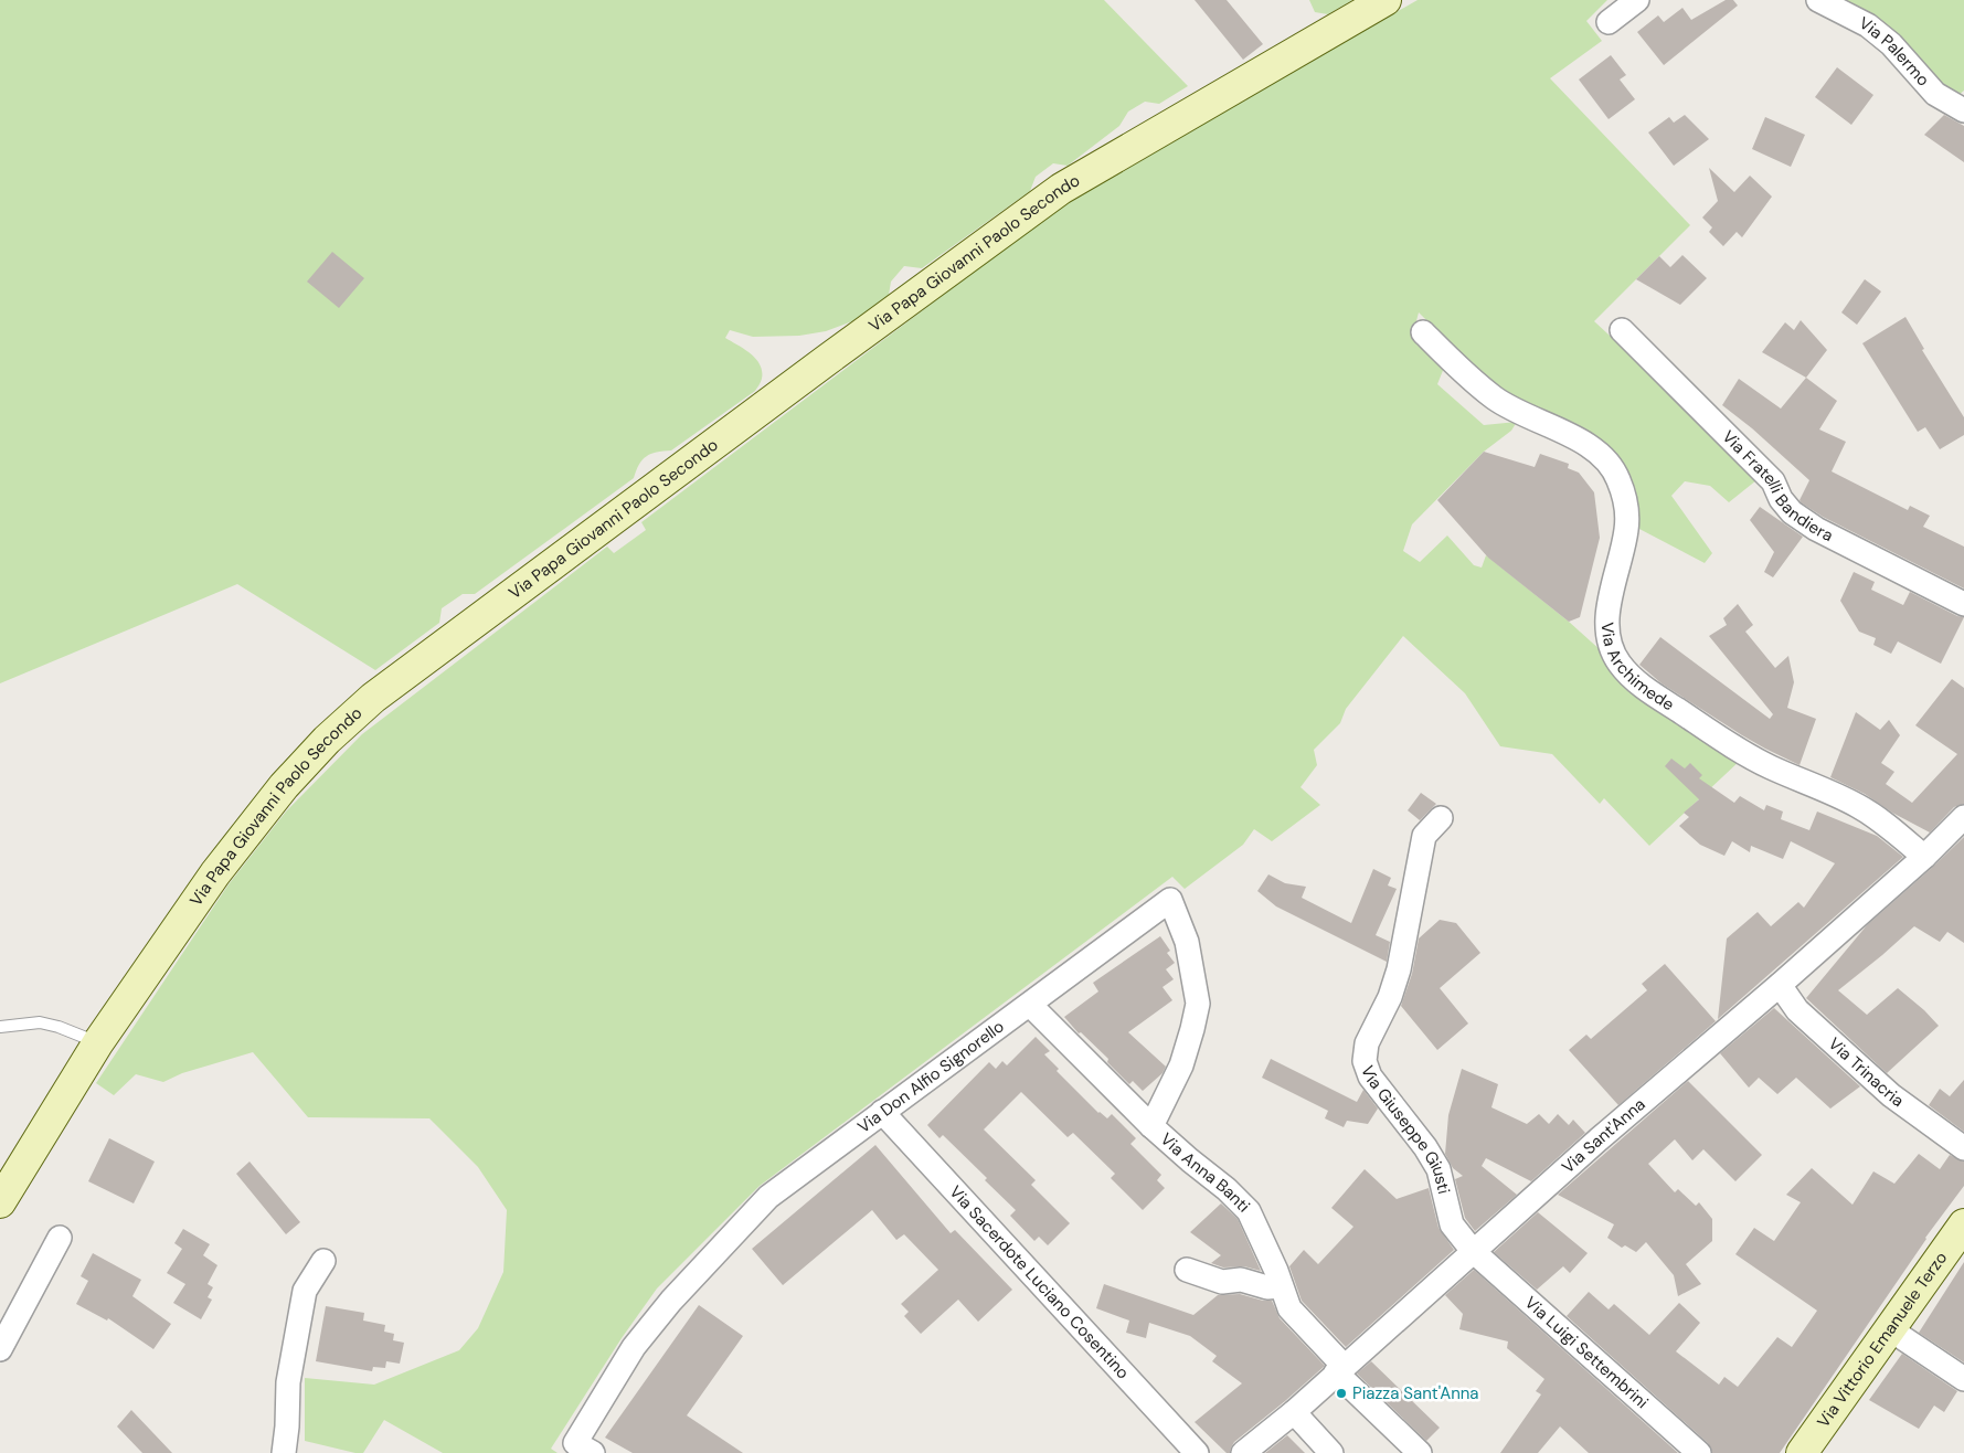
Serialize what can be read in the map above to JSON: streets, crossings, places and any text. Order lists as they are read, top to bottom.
{
  "streets": {
    "main road": ["Via Papa Giovanni Paolo Secondo", "Via Vittorio Emanuele Terzo"],
    "street": [
      "Via Palermo",
      "Via Fratelli Bandiera",
      "Via Archimede",
      "Via Trinacria",
      "Via Don Alfio Signorello",
      "Via Giuseppe Giusti",
      "Via Sant'Anna",
      "Via Anna Banti",
      "Via Sacerdote Luciano Cosentino",
      "Via Luigi Settembrini"
    ]
  },
  "crossings": [
    ["Via Archimede", "Via Sant'Anna"],
    ["Via Trinacria", "Via Sant'Anna"],
    ["Via Don Alfio Signorello", "Via Anna Banti"],
    ["Via Don Alfio Signorello", "Via Sacerdote Luciano Cosentino"],
    ["Via Giuseppe Giusti", "Via Sant'Anna"],
    ["Via Giuseppe Giusti", "Via Luigi Settembrini"],
    ["Via Sant'Anna", "Via Anna Banti"],
    ["Via Sant'Anna", "Via Luigi Settembrini"]
  ],
  "places": ["Piazza Sant'Anna"]
}
